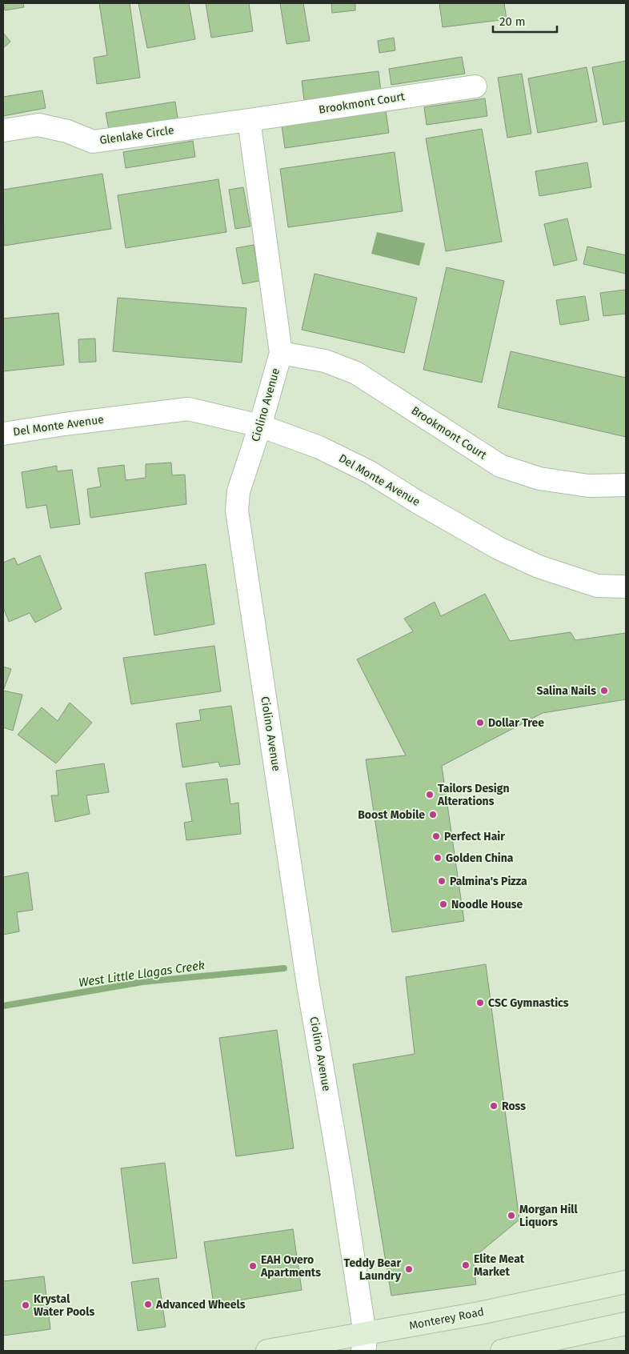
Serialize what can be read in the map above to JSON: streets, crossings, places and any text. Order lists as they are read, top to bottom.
{
  "streets": {
    "main road": ["Monterey Road"],
    "street": [
      "Brookmont Court",
      "Glenlake Circle",
      "Ciolino Avenue",
      "Del Monte Avenue"
    ]
  },
  "crossings": [
    ["Brookmont Court", "Glenlake Circle"],
    ["Brookmont Court", "Ciolino Avenue"],
    ["Glenlake Circle", "Ciolino Avenue"],
    ["Ciolino Avenue", "Del Monte Avenue"],
    ["Ciolino Avenue", "Monterey Road"]
  ],
  "water": ["West Little Llagas Creek"],
  "places": [
    "Salina Nails",
    "Dollar Tree",
    "Tailors Design Alterations",
    "Boost Mobile",
    "Perfect Hair",
    "Golden China",
    "Palmina's Pizza",
    "Noodle House",
    "CSC Gymnastics",
    "Ross",
    "Morgan Hill Liquors",
    "Elite Meat Market",
    "EAH Overo Apartments",
    "Teddy Bear Laundry",
    "Advanced Wheels",
    "Krystal Water Pools"
  ],
  "scale_bar": "20 m"
}
